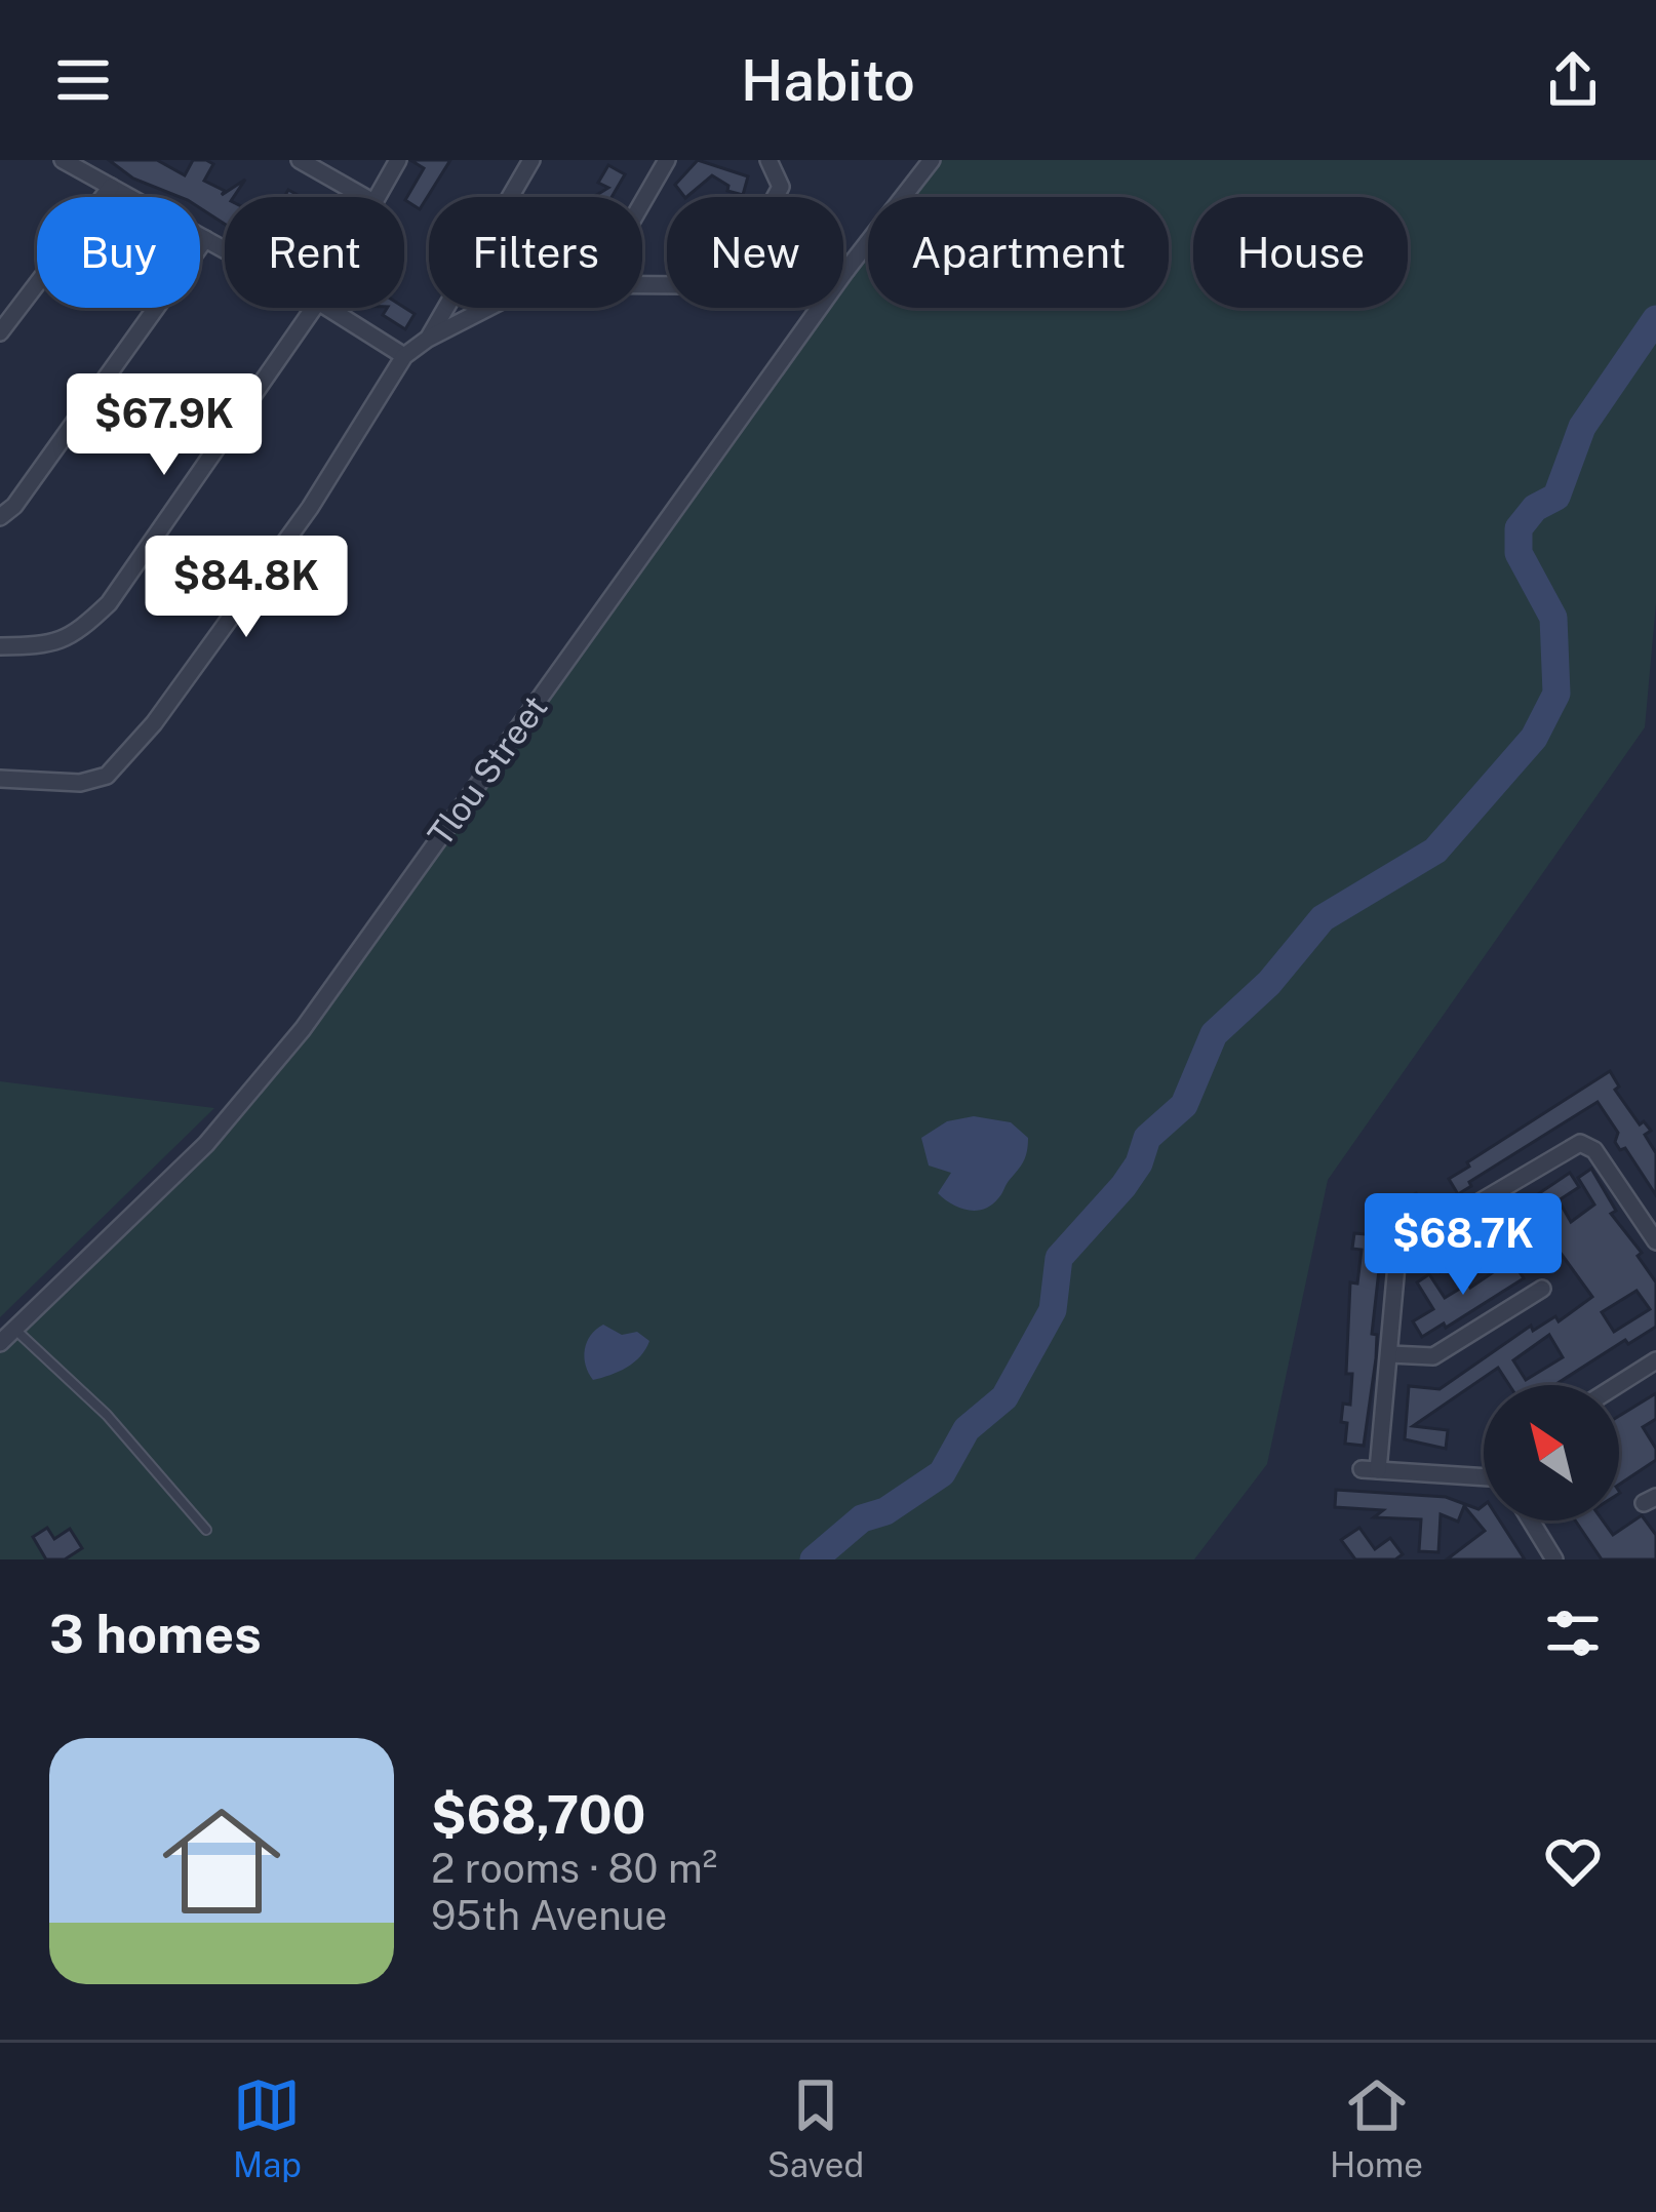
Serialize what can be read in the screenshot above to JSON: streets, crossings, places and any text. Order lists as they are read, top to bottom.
{
  "streets": {
    "street": ["Tlou Street"]
  },
  "north": "top left",
  "page": {
    "header": "Habito",
    "chip": [
      "Buy",
      "Rent",
      "Filters",
      "New",
      "Apartment",
      "House"
    ],
    "price": ["$67.9K", "$84.8K", "$68.7K"],
    "heading": "3 homes",
    "list": [
      {
        "name": "$68,700",
        "note": "2 rooms · 80 m² · 95th Avenue"
      }
    ],
    "tabs": ["Map", "Saved", "Home"]
  }
}
